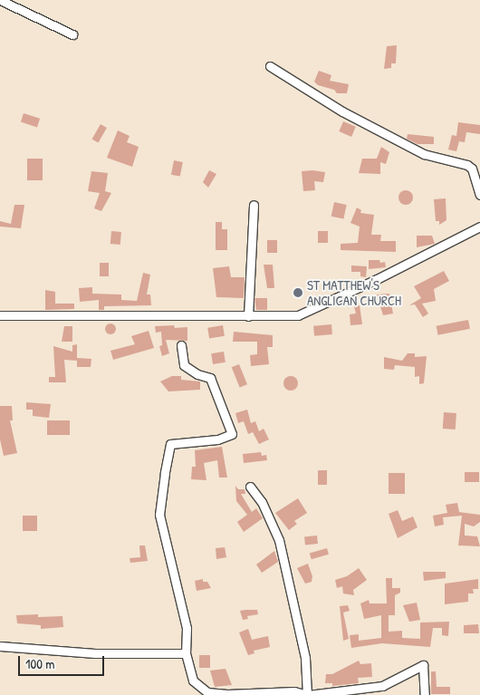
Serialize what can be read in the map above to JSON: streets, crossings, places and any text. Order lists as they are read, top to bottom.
{
  "places": ["ST MATTHEW'S ANGLICAN CHURCH"],
  "scale_bar": "100 m"
}
